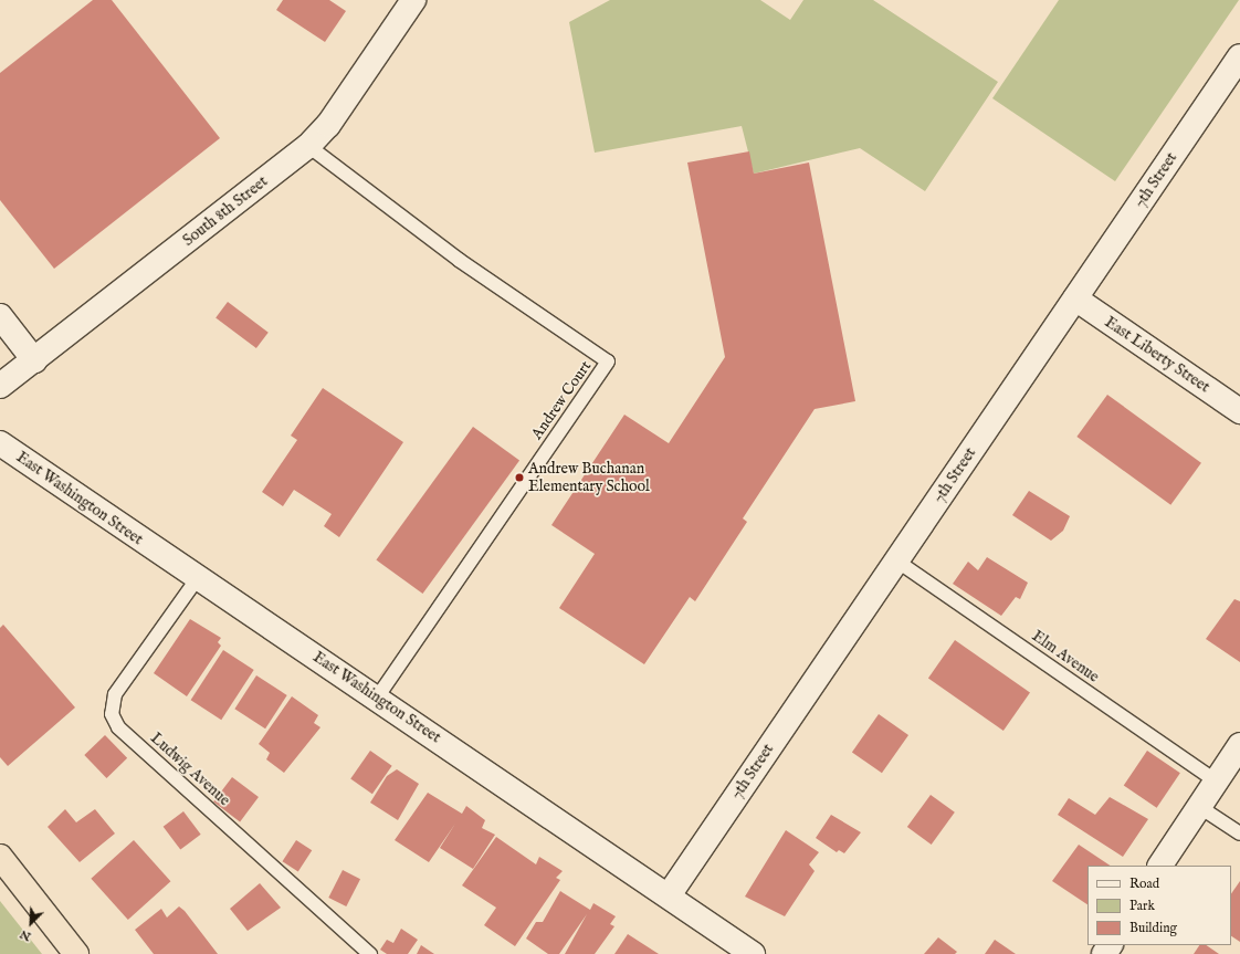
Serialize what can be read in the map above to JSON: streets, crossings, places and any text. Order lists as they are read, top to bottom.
{
  "streets": {
    "street": [
      "7th Street",
      "South 8th Street",
      "East Liberty Street",
      "East Washington Street"
    ],
    "lane": ["Andrew Court", "Elm Avenue", "Ludwig Avenue"]
  },
  "crossings": [
    ["7th Street", "East Liberty Street"],
    ["7th Street", "East Washington Street"],
    ["7th Street", "Elm Avenue"],
    ["South 8th Street", "Andrew Court"],
    ["Andrew Court", "East Washington Street"],
    ["East Washington Street", "Ludwig Avenue"]
  ],
  "places": ["Andrew Buchanan Elementary School"],
  "legend": ["Road", "Park", "Building"],
  "north": "bottom left"
}
